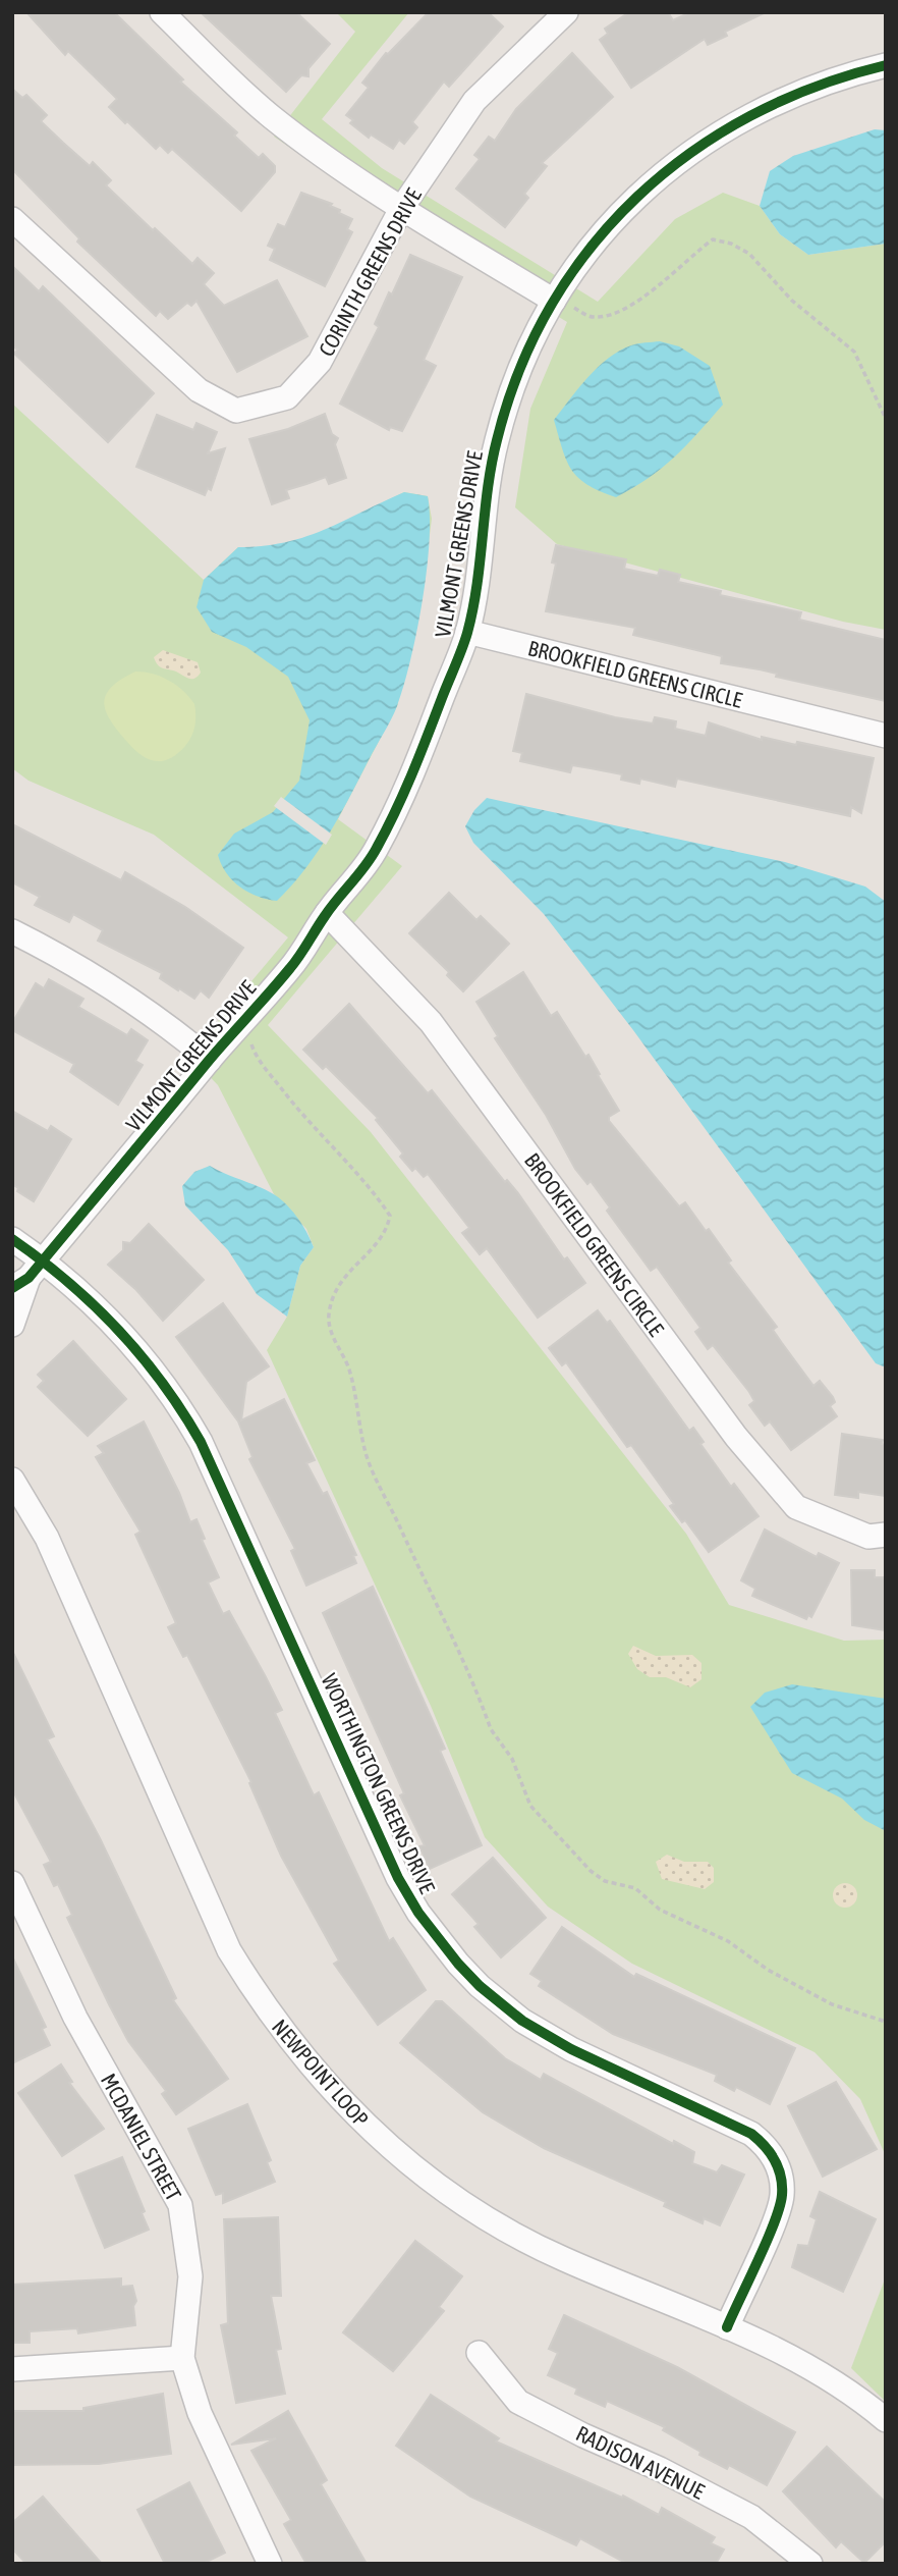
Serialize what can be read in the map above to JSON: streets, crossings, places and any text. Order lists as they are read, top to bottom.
{
  "streets": {
    "street": [
      "CORINTH GREENS DRIVE",
      "VILMONT GREENS DRIVE",
      "BROOKFIELD GREENS CIRCLE",
      "WORTHINGTON GREENS DRIVE",
      "NEWPOINT LOOP",
      "MCDANIEL STREET",
      "RADISON AVENUE"
    ]
  },
  "crossings": [
    ["VILMONT GREENS DRIVE", "BROOKFIELD GREENS CIRCLE"],
    ["VILMONT GREENS DRIVE", "WORTHINGTON GREENS DRIVE"],
    ["WORTHINGTON GREENS DRIVE", "NEWPOINT LOOP"]
  ]
}
